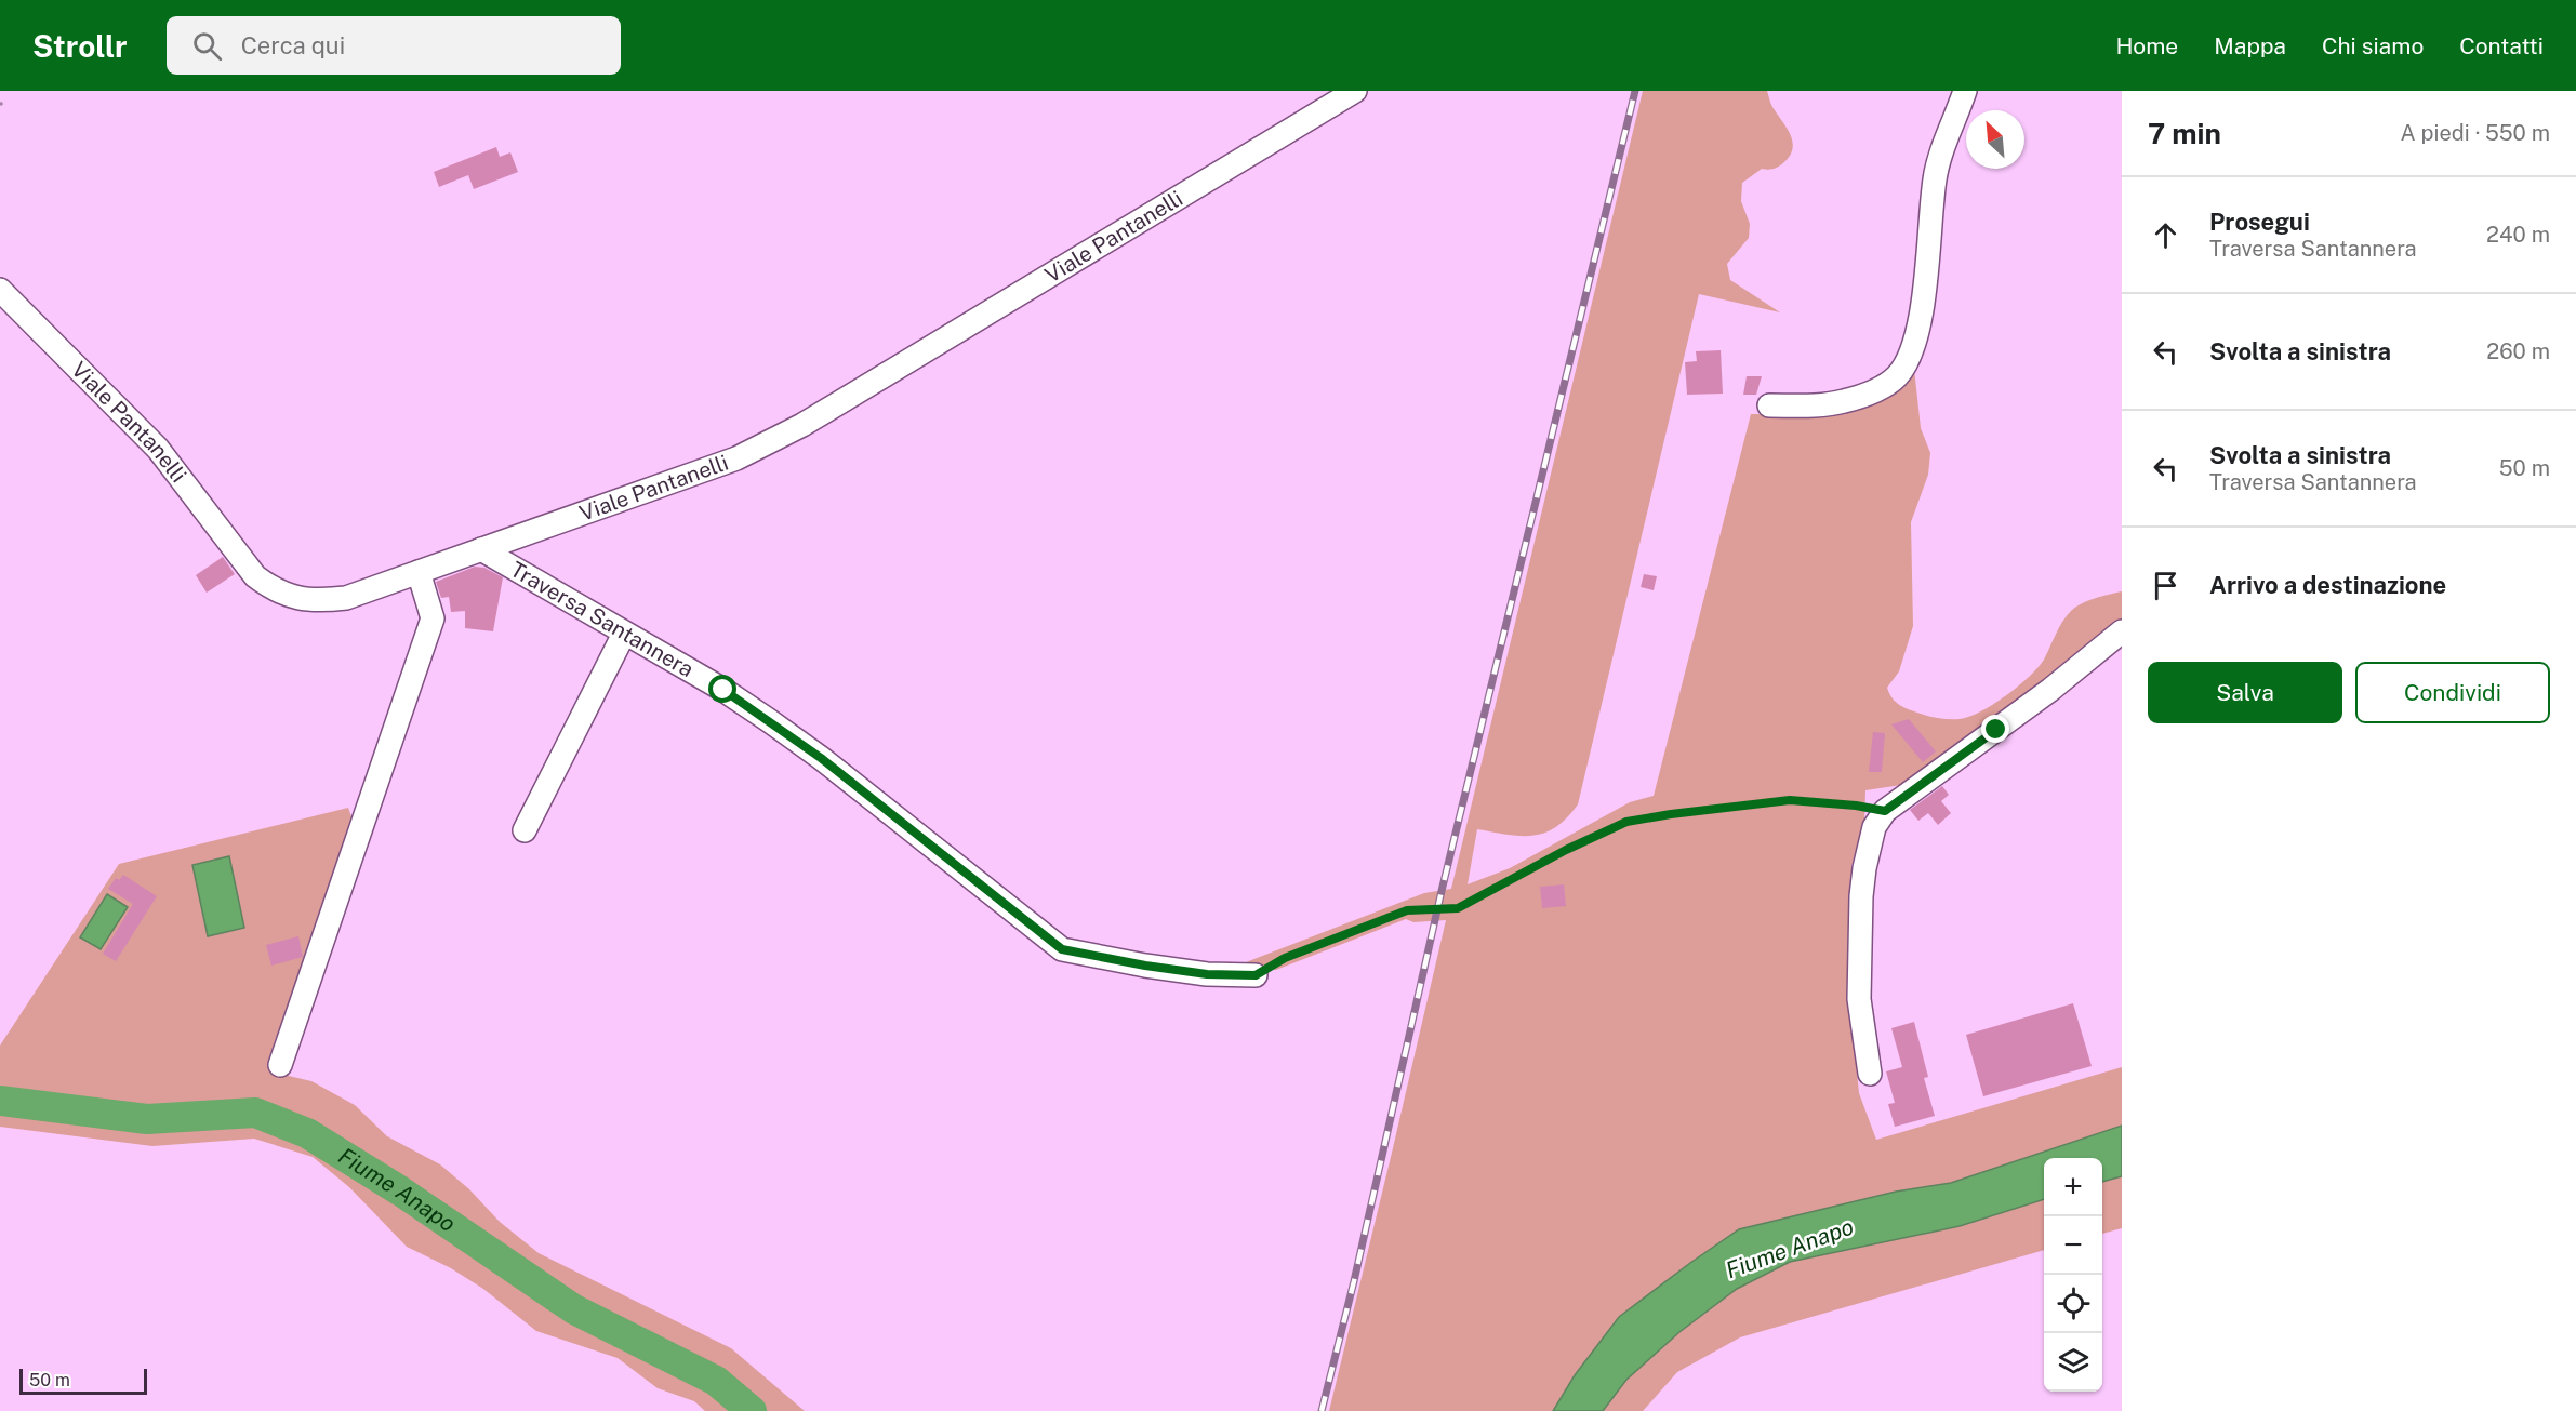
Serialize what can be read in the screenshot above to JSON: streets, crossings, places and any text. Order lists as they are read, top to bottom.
{
  "streets": {
    "street": ["Viale Pantanelli", "Traversa Santannera"]
  },
  "crossings": [
    ["Viale Pantanelli", "Traversa Santannera"]
  ],
  "water": ["Fiume Anapo"],
  "scale_bar": "50 m",
  "north": "top left",
  "page": {
    "header": "Strollr",
    "search": "Cerca qui",
    "nav": [
      "Home",
      "Mappa",
      "Chi siamo",
      "Contatti"
    ],
    "heading": ["7 min", "A piedi · 550 m"],
    "list": [
      ["Prosegui", "Traversa Santannera", "240 m"],
      ["Svolta a sinistra", "260 m"],
      ["Svolta a sinistra", "Traversa Santannera", "50 m"],
      "Arrivo a destinazione"
    ],
    "buttons": ["Salva", "Condividi"],
    "map_buttons": ["+", "−"],
    "scale": "50 m"
  }
}
